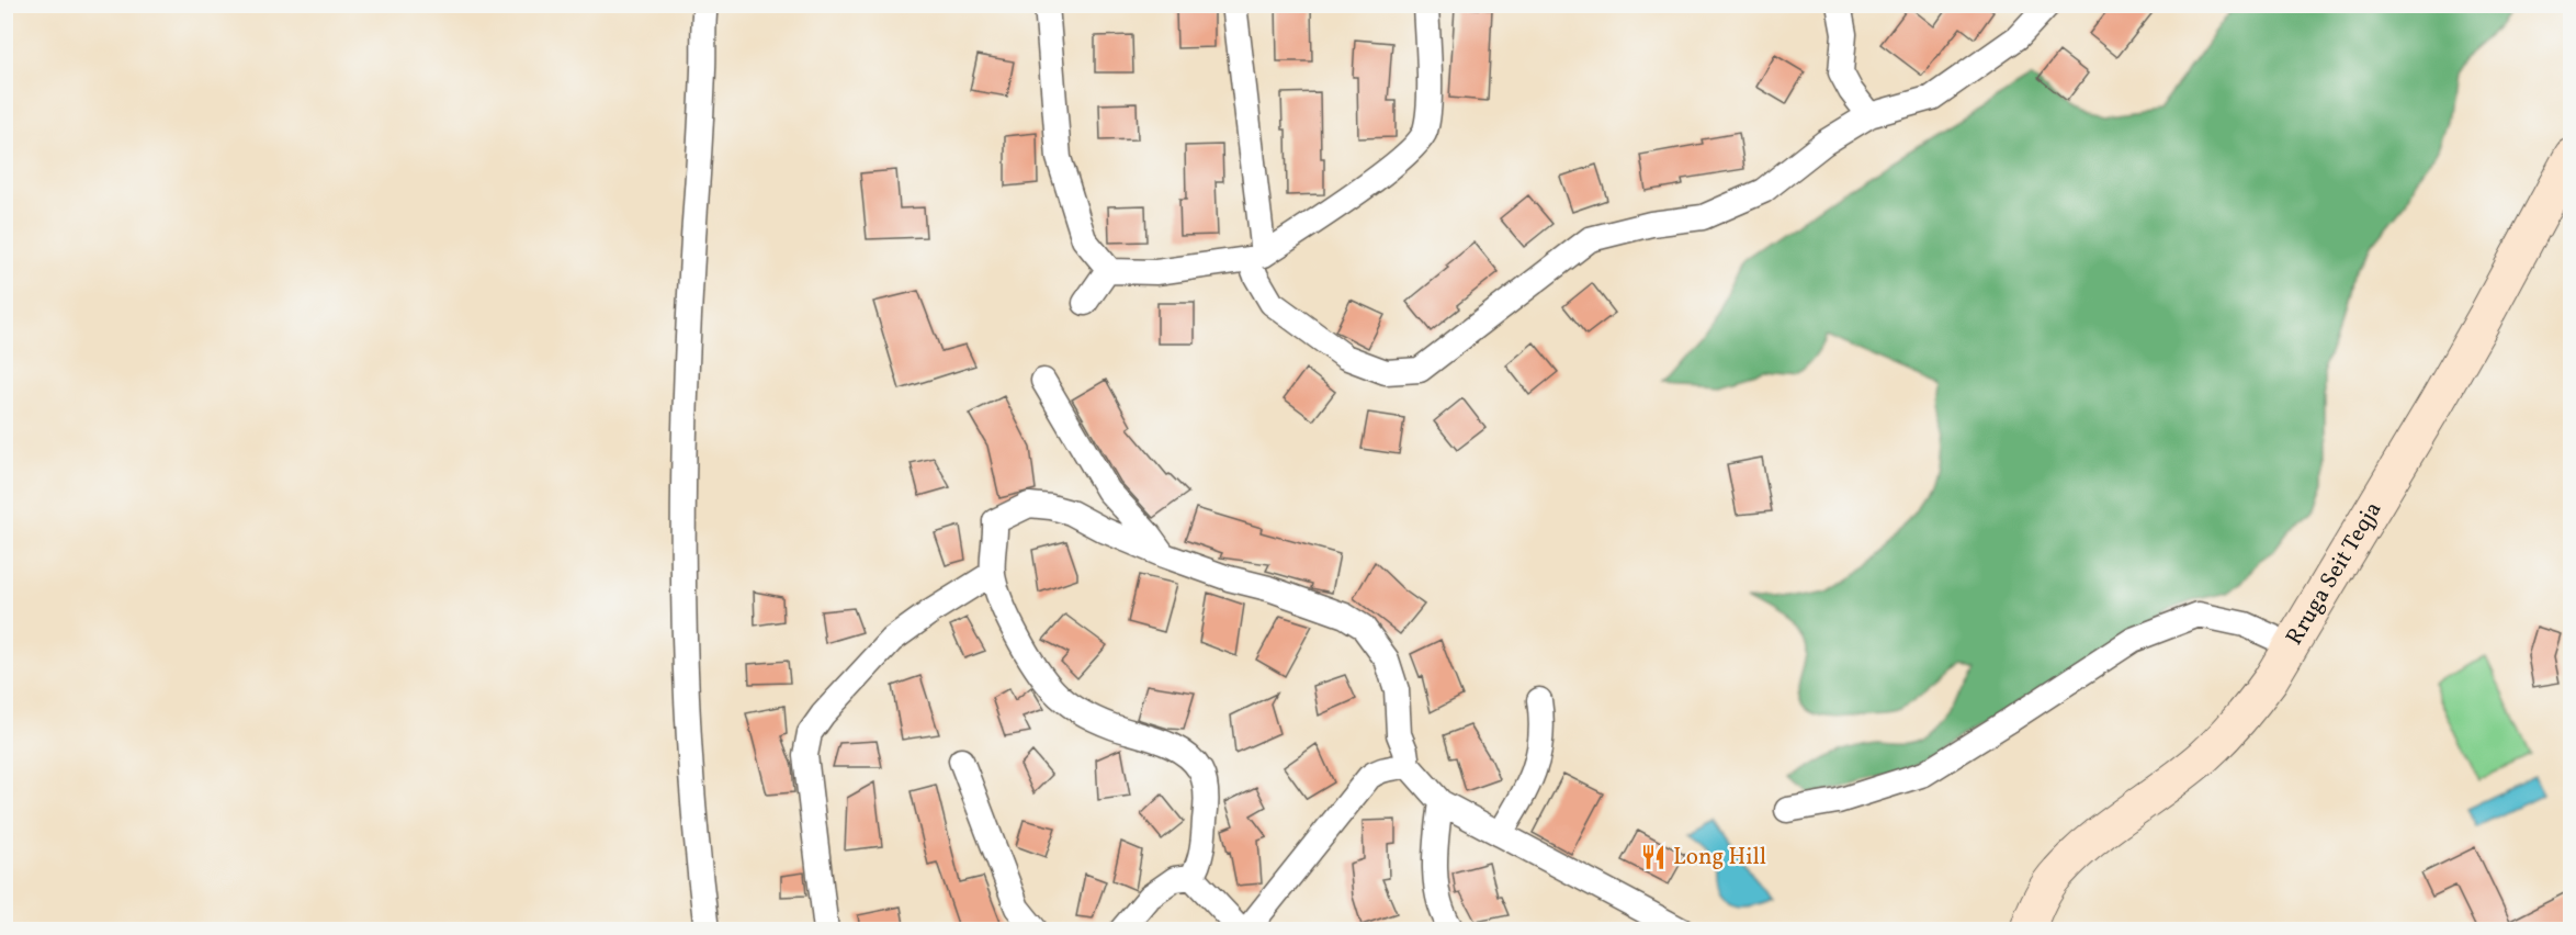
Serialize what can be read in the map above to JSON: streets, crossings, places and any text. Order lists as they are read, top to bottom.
{
  "streets": {
    "main road": ["Rruga Seit Teqja"]
  },
  "places": {
    "restaurant": ["Long Hill"]
  }
}
